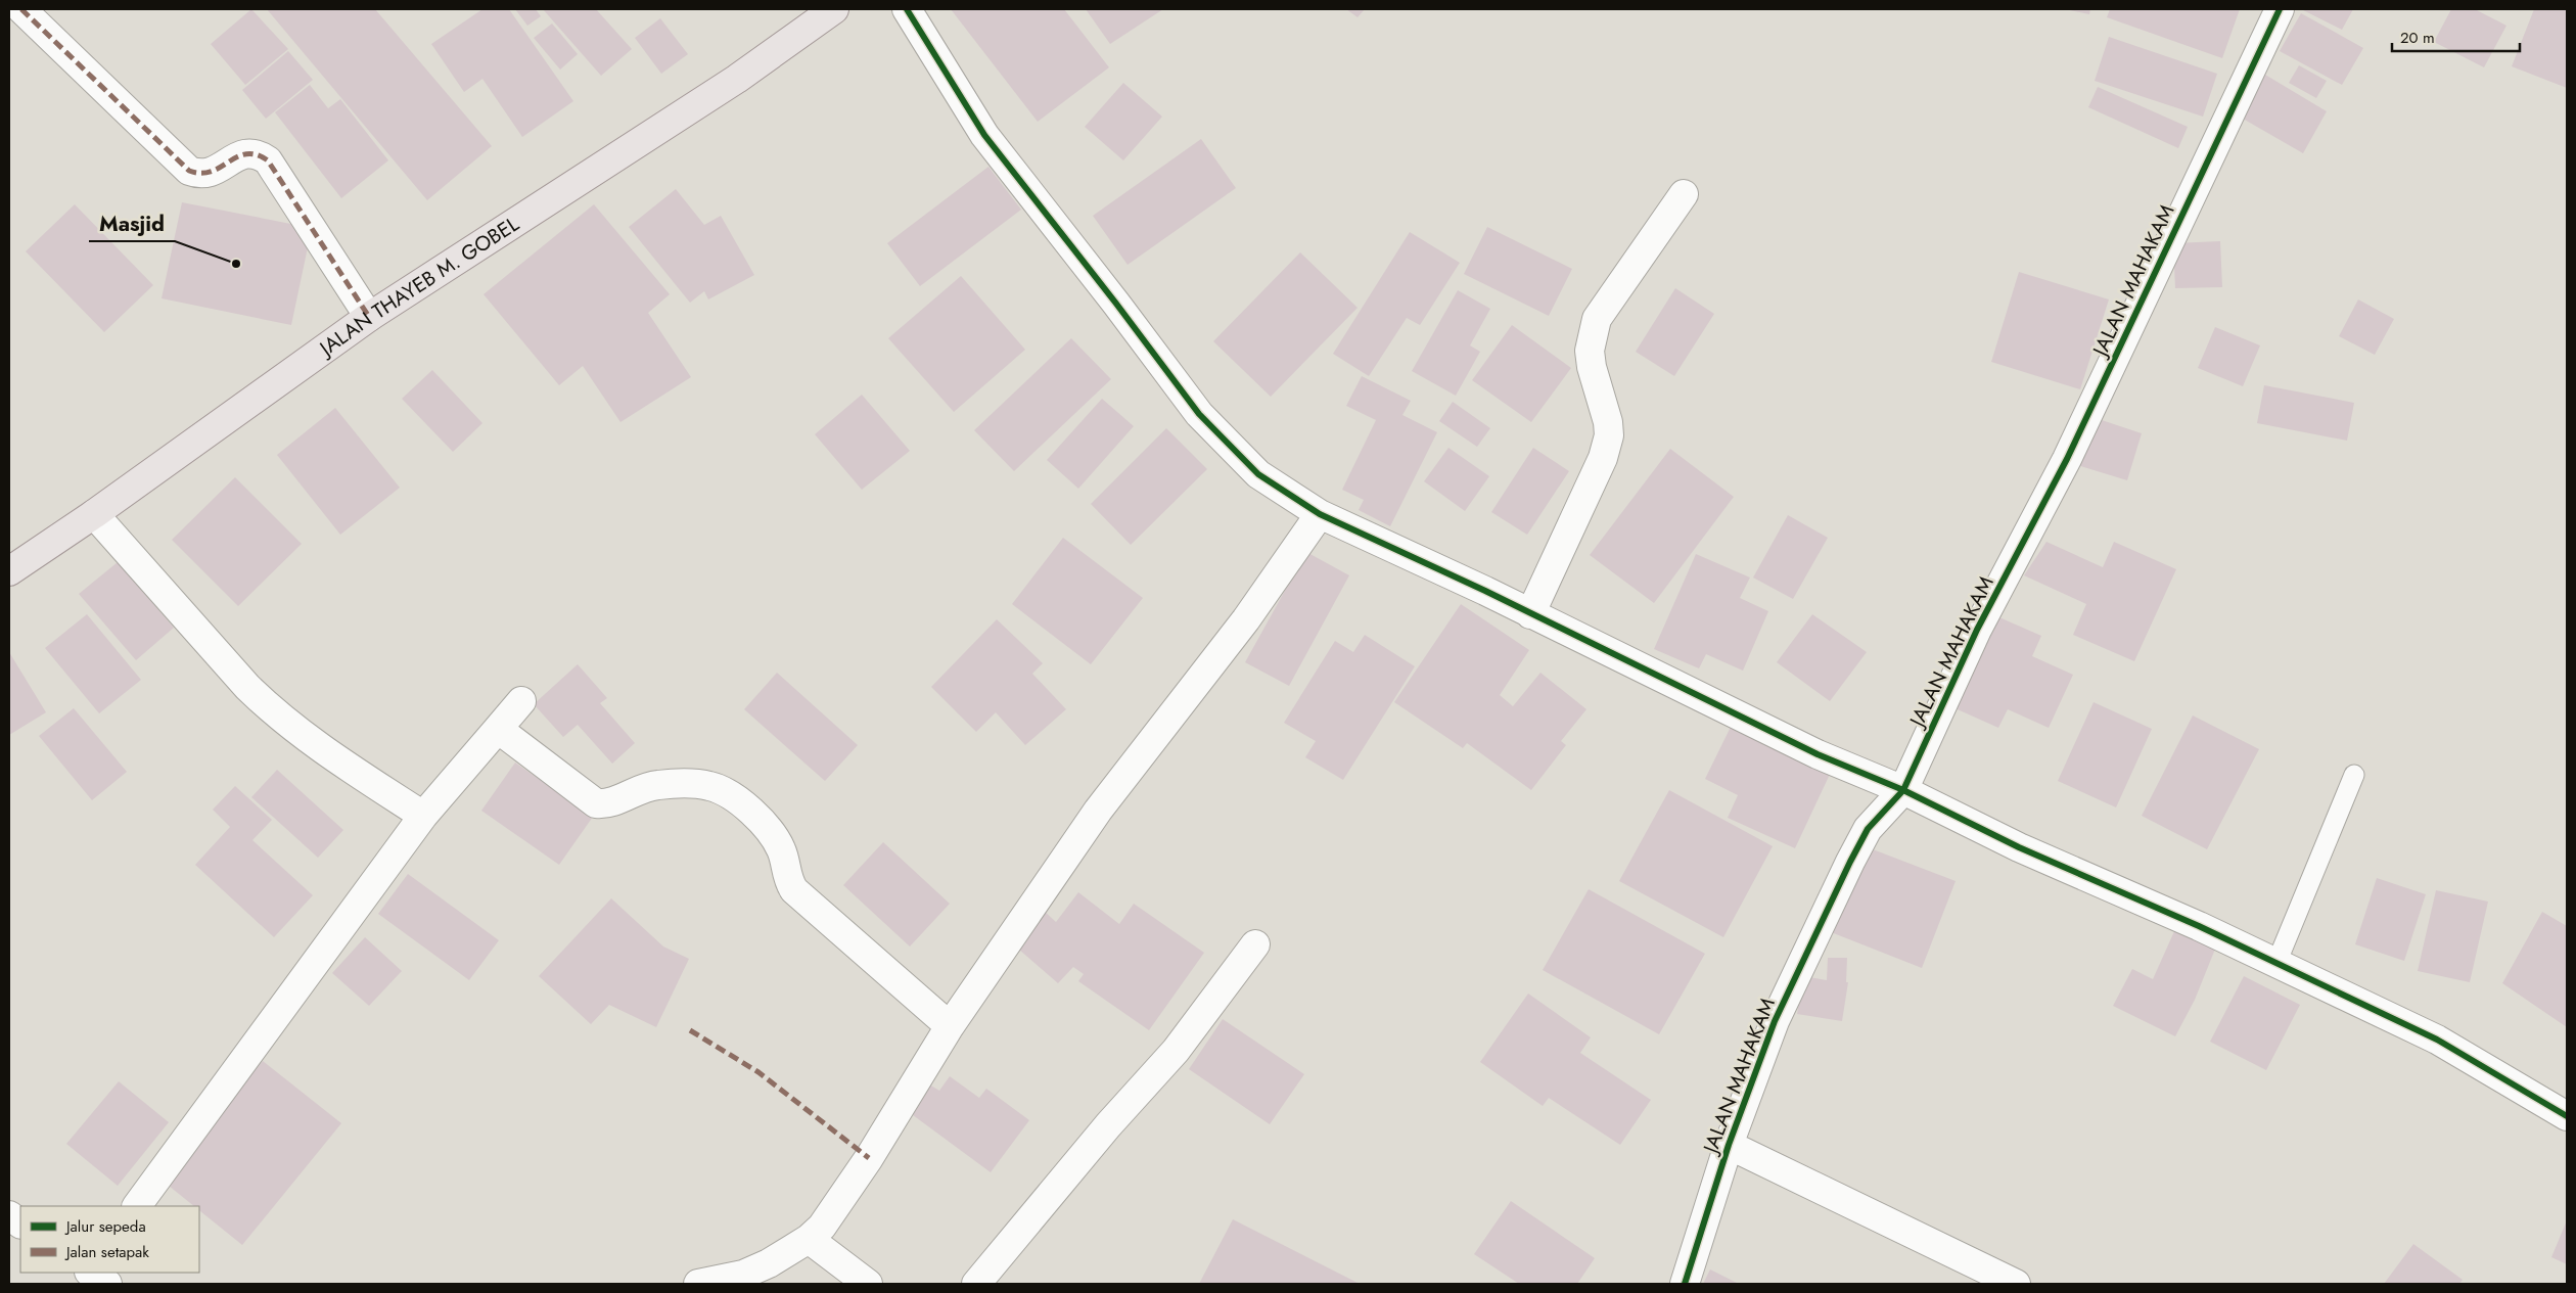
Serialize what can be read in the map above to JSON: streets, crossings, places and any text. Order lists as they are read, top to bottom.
{
  "streets": {
    "main road": ["JALAN THAYEB M. GOBEL"],
    "street": ["JALAN MAHAKAM"]
  },
  "places": ["Masjid"],
  "legend": ["Jalur sepeda", "Jalan setapak"],
  "scale_bar": "20 m"
}
